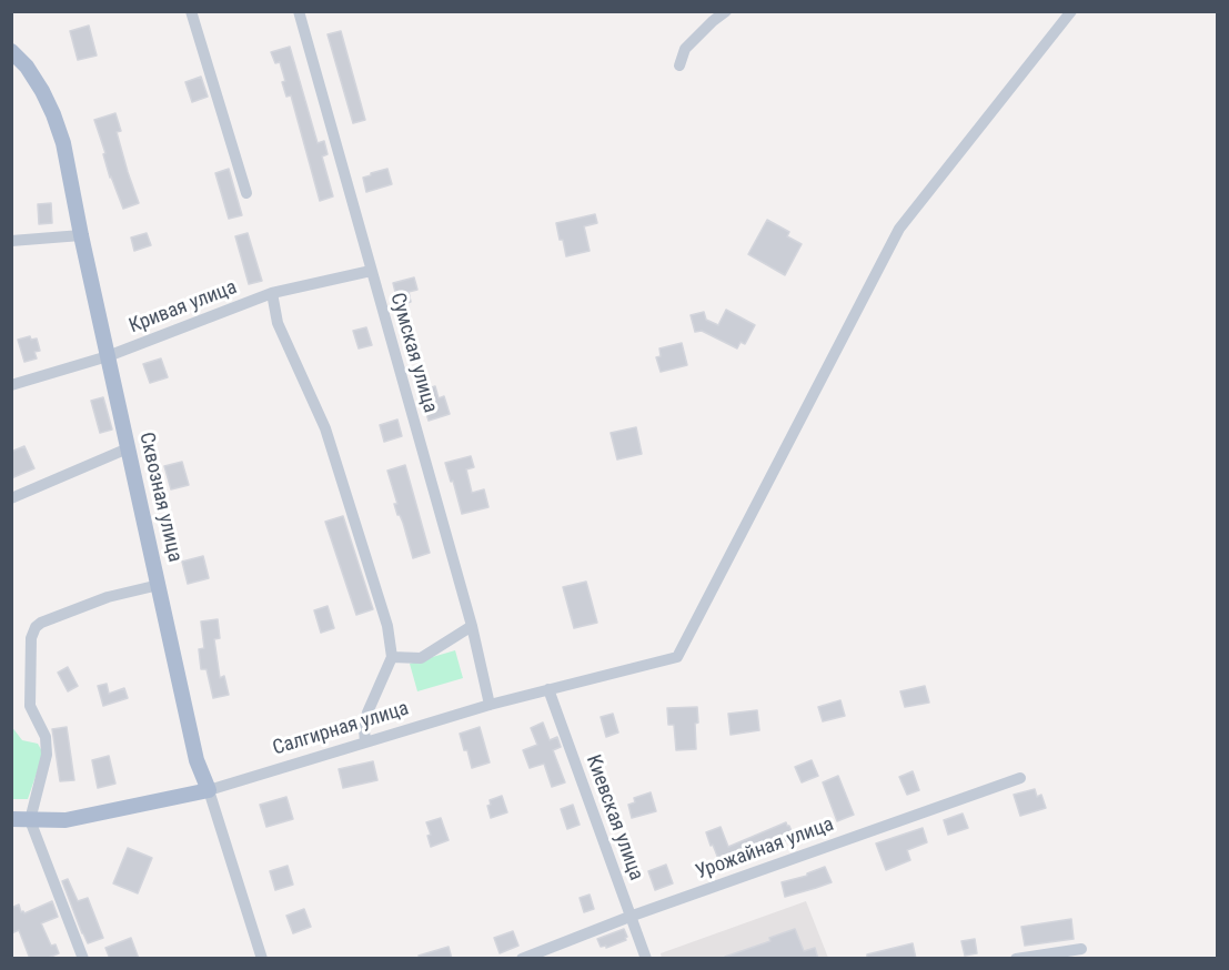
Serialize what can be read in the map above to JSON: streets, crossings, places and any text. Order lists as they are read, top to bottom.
{
  "streets": {
    "main road": ["Сквозная улица", "Салгирная улица"],
    "street": [
      "Кривая улица",
      "Сумская улица",
      "Киевская улица",
      "Урожайная улица"
    ]
  },
  "crossings": [
    ["Кривая улица", "Сумская улица"],
    ["Кривая улица", "Сквозная улица"],
    ["Сумская улица", "Салгирная улица"],
    ["Сквозная улица", "Салгирная улица"],
    ["Салгирная улица", "Киевская улица"],
    ["Киевская улица", "Урожайная улица"]
  ]
}
